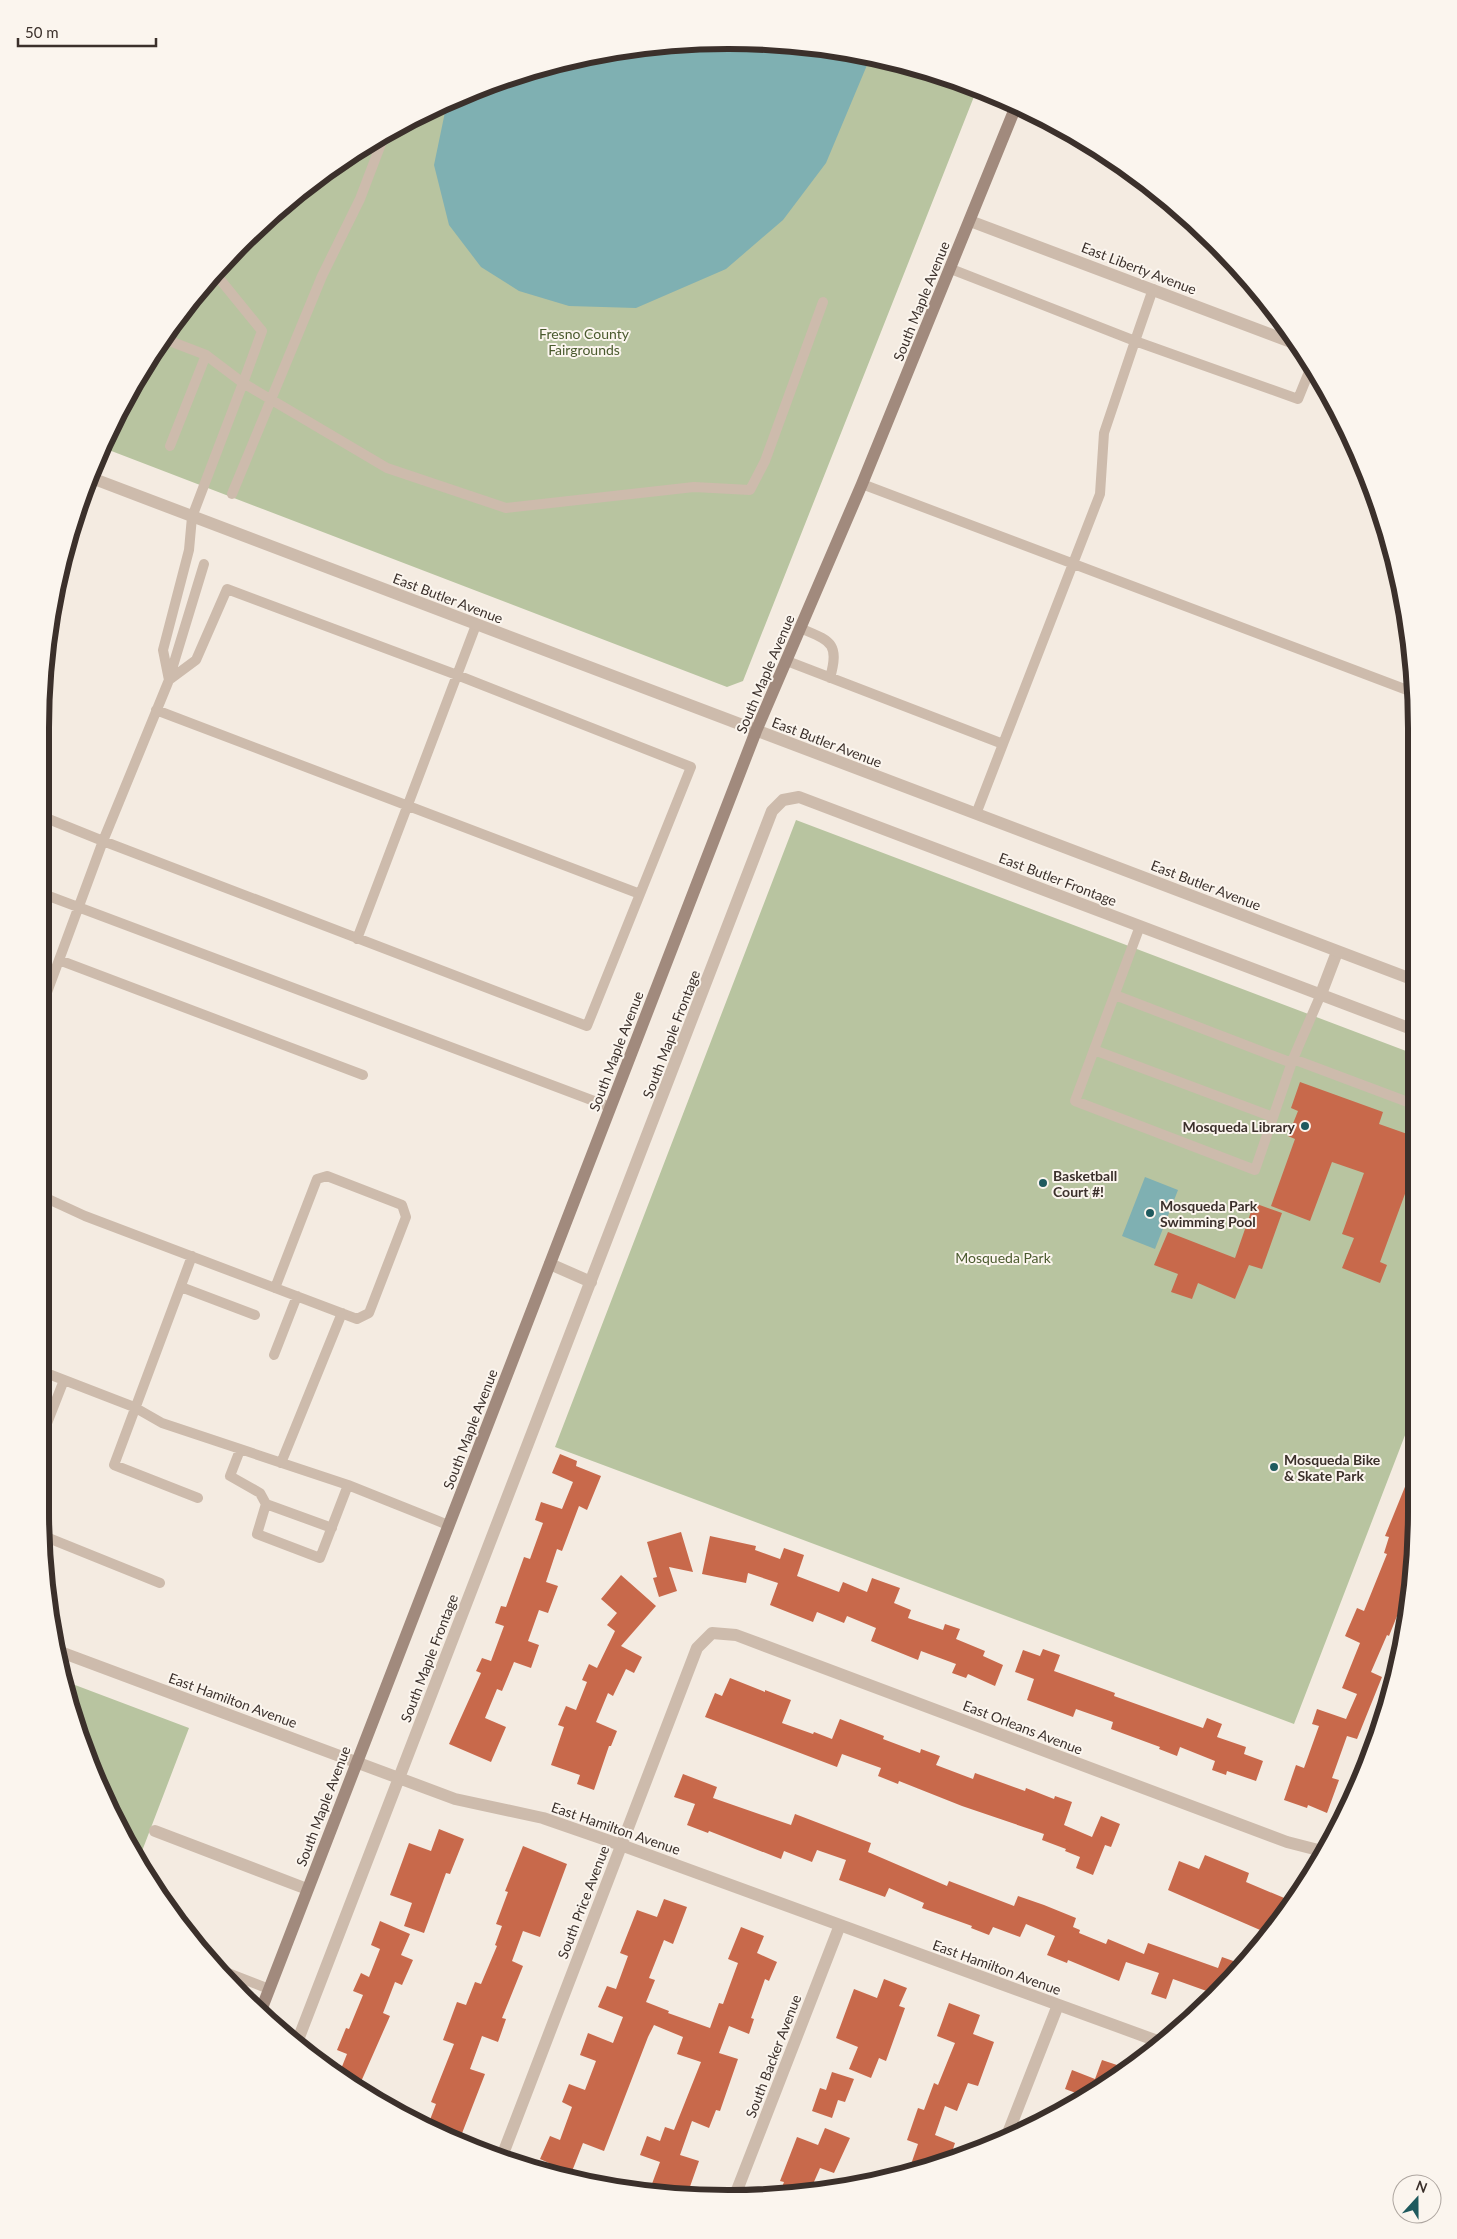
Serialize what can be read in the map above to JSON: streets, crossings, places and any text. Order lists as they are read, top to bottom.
{
  "streets": {
    "main road": ["South Maple Avenue"],
    "street": [
      "East Liberty Avenue",
      "East Butler Avenue",
      "East Butler Frontage",
      "South Maple Frontage",
      "East Hamilton Avenue",
      "East Orleans Avenue",
      "South Price Avenue",
      "South Backer Avenue"
    ]
  },
  "crossings": [
    ["East Liberty Avenue", "South Maple Avenue"],
    ["South Maple Avenue", "East Butler Avenue"],
    ["South Maple Avenue", "East Hamilton Avenue"],
    ["East Butler Frontage", "South Maple Frontage"],
    ["South Maple Frontage", "East Hamilton Avenue"],
    ["East Hamilton Avenue", "South Price Avenue"],
    ["East Hamilton Avenue", "South Backer Avenue"],
    ["East Orleans Avenue", "South Price Avenue"]
  ],
  "parks": ["Fresno County Fairgrounds", "Mosqueda Park"],
  "places": [
    "Mosqueda Library",
    "Basketball Court #!",
    "Mosqueda Park Swimming Pool",
    "Mosqueda Bike & Skate Park"
  ],
  "scale_bar": "50 m",
  "north": "top"
}
